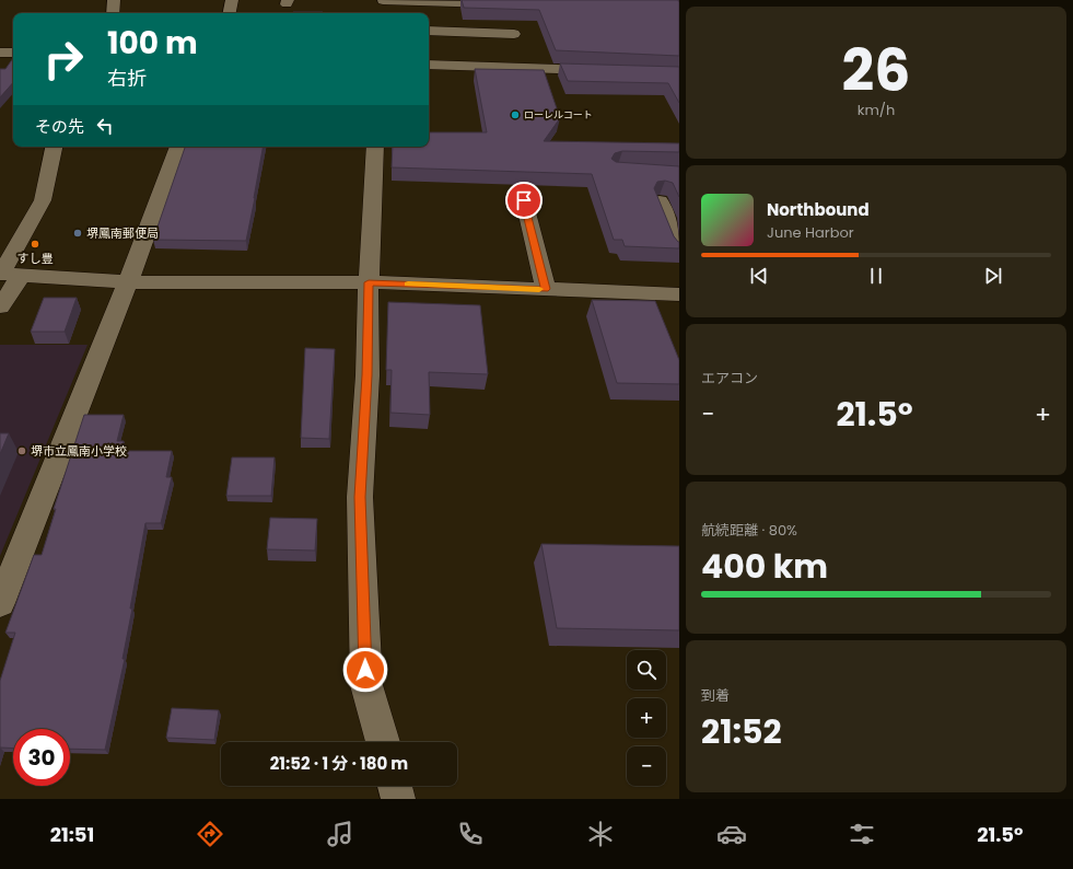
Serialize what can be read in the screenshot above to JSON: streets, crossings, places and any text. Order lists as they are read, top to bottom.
{
  "places": [
    "ローレルコート",
    "堺鳳南郵便局",
    "すし豊",
    "堺市立鳳南小学校"
  ],
  "page": {
    "tile": [
      ["26", "km/h"],
      "エアコン",
      ["航続距離 · 80%", "400 km"],
      ["到着", "21:52"]
    ],
    "turn": ["100 m", "右折"],
    "then": "その先",
    "song": ["Northbound", "June Harbor"],
    "heat": ["−", "21.5°", "+"],
    "map_buttons": ["+", "−"],
    "limit": "30",
    "trip": "21:52 · 1 分 · 180 m",
    "tabs": ["21:51", "21.5°"]
  }
}
